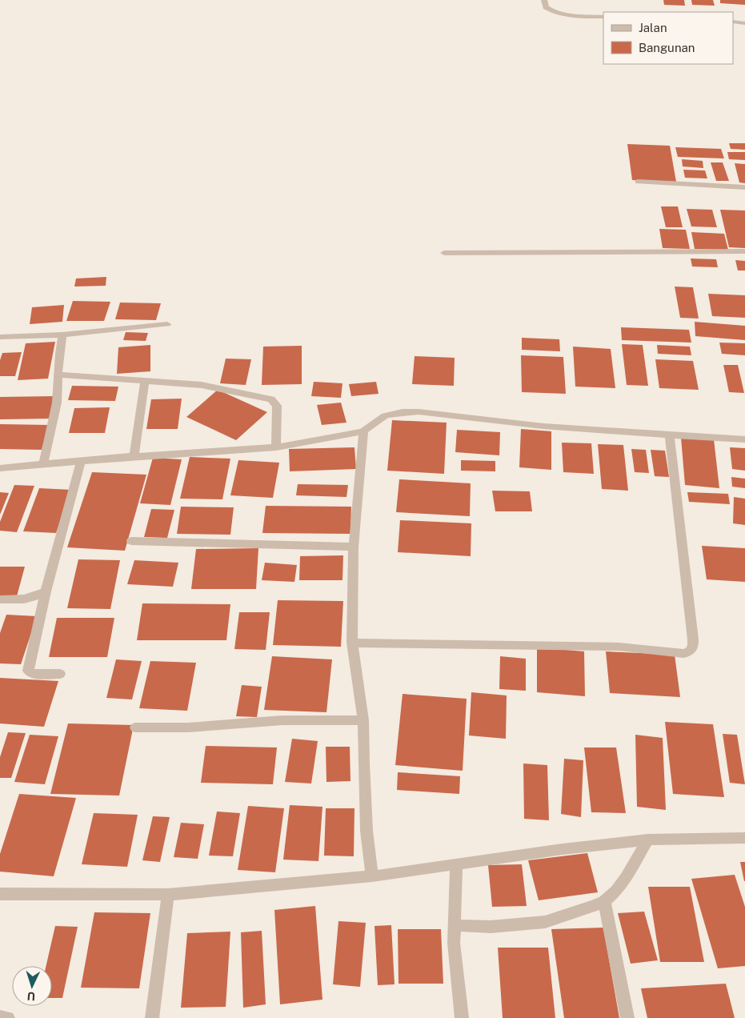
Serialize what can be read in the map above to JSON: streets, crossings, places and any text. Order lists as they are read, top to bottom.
{
  "legend": ["Jalan", "Bangunan"],
  "north": "bottom"
}
